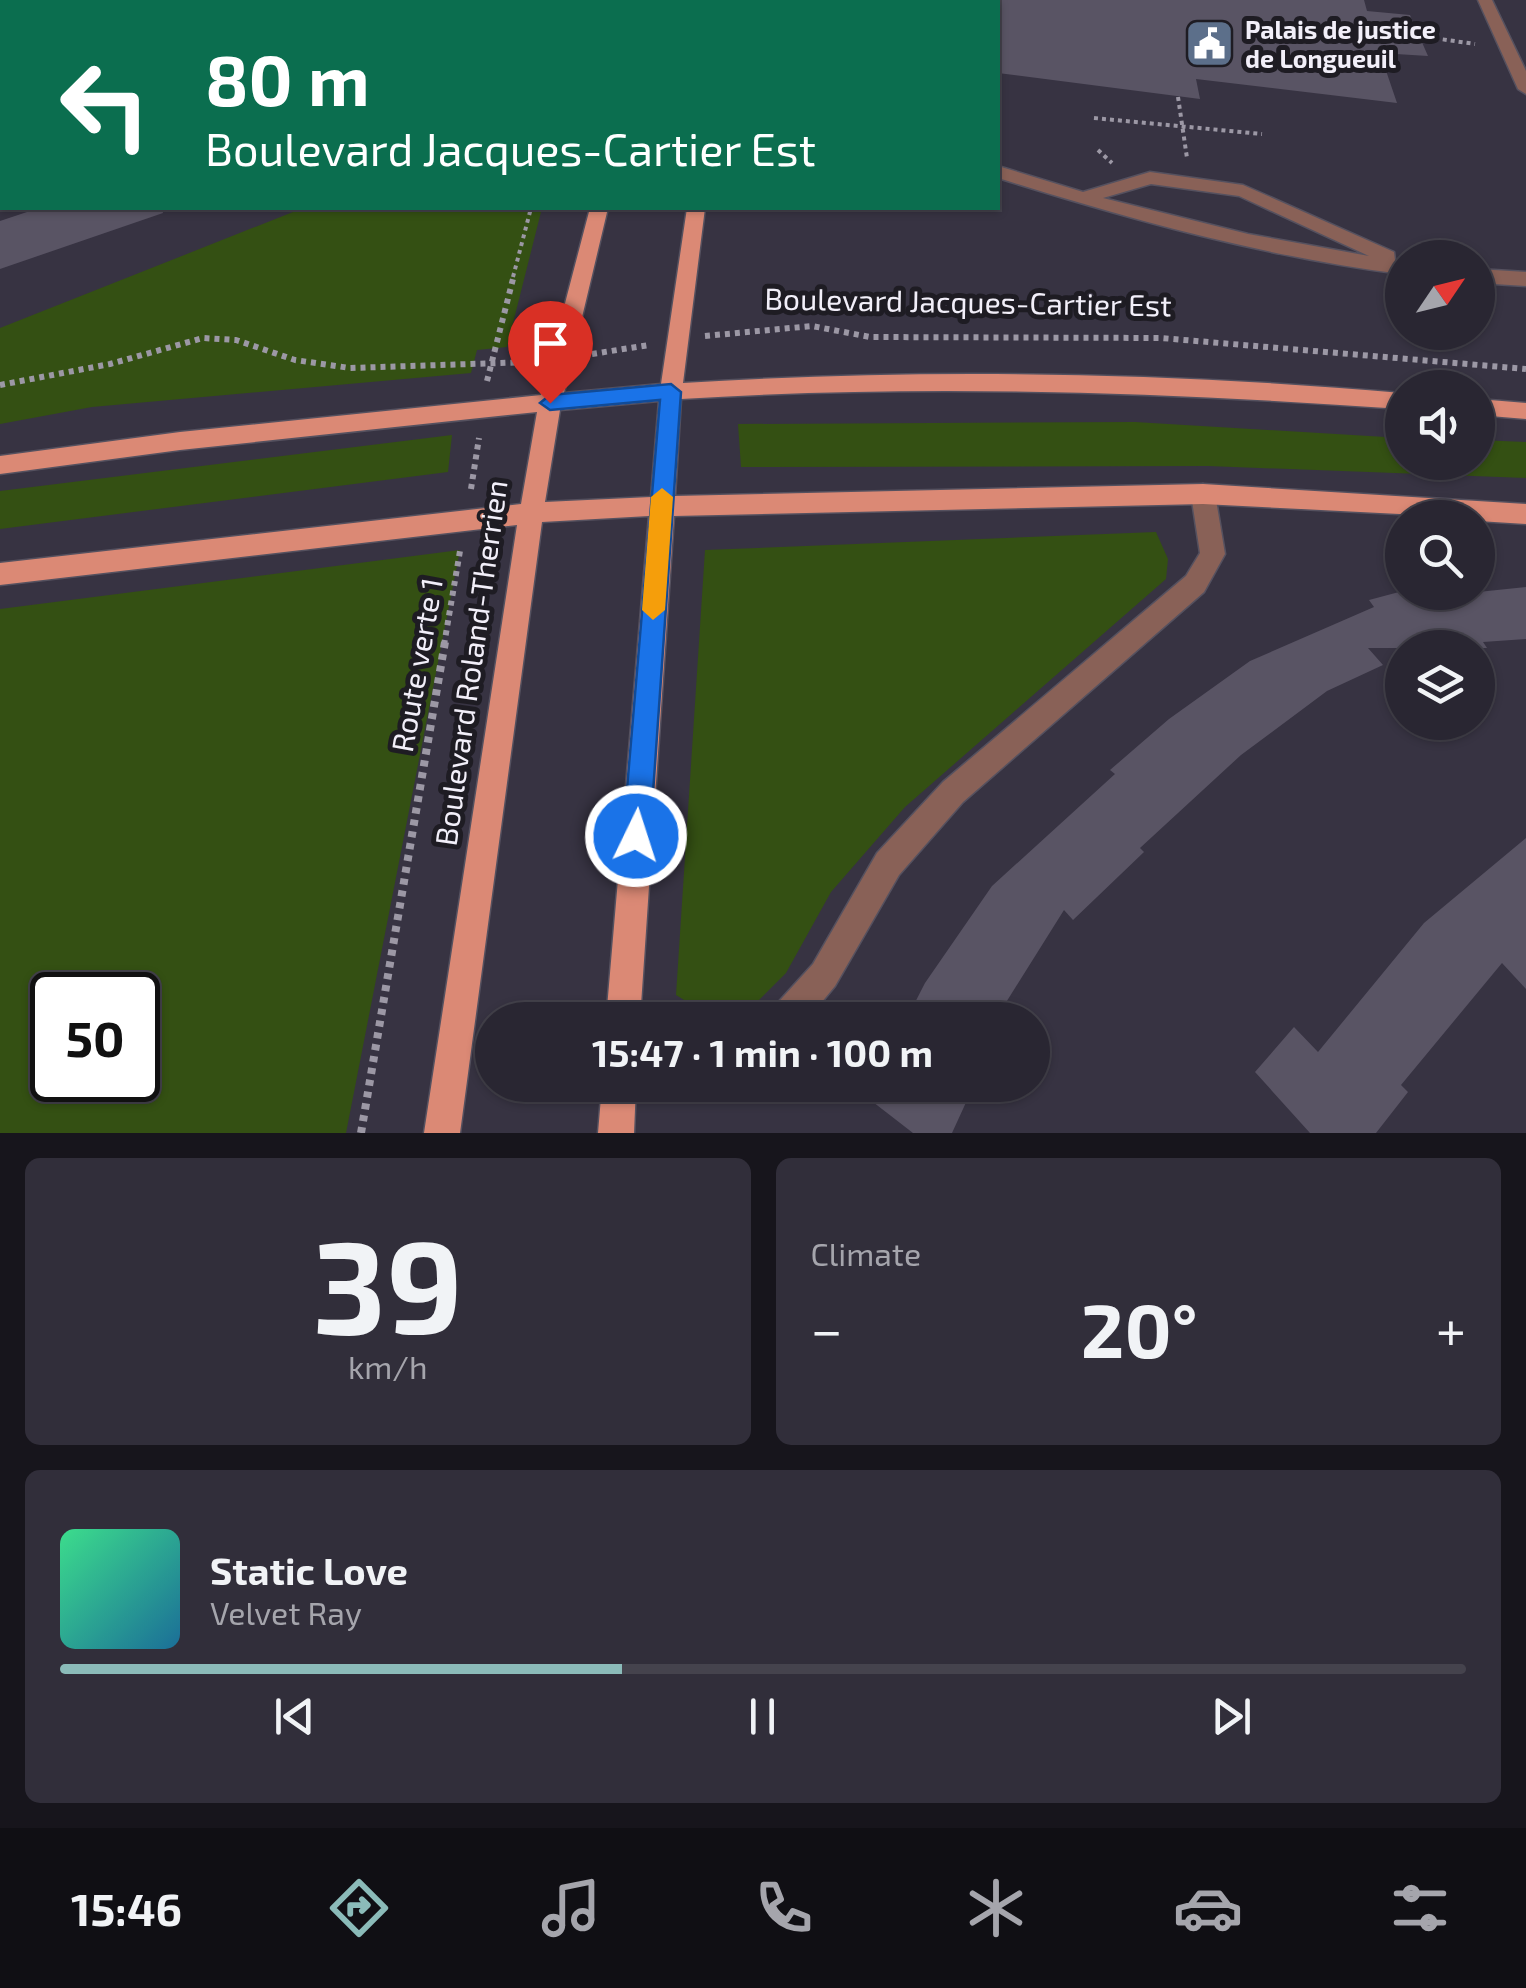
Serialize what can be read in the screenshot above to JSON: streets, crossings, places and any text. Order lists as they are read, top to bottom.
{
  "streets": {
    "main road": ["Boulevard Roland-Therrien"],
    "path": ["Boulevard Jacques-Cartier Est", "Route verte 1"]
  },
  "crossings": [
    ["Boulevard Jacques-Cartier Est", "Boulevard Roland-Therrien"],
    ["Boulevard Jacques-Cartier Est", "Route verte 1"]
  ],
  "places": {
    "public building": ["Palais de justice de Longueuil"]
  },
  "north": "top right",
  "page": {
    "turn": ["80 m", "Boulevard Jacques-Cartier Est"],
    "limit": "50",
    "trip": "15:47 · 1 min · 100 m",
    "tile": [
      ["39", "km/h"],
      "Climate"
    ],
    "heat": ["−", "20°", "+"],
    "song": ["Static Love", "Velvet Ray"],
    "tabs": "15:46"
  }
}
